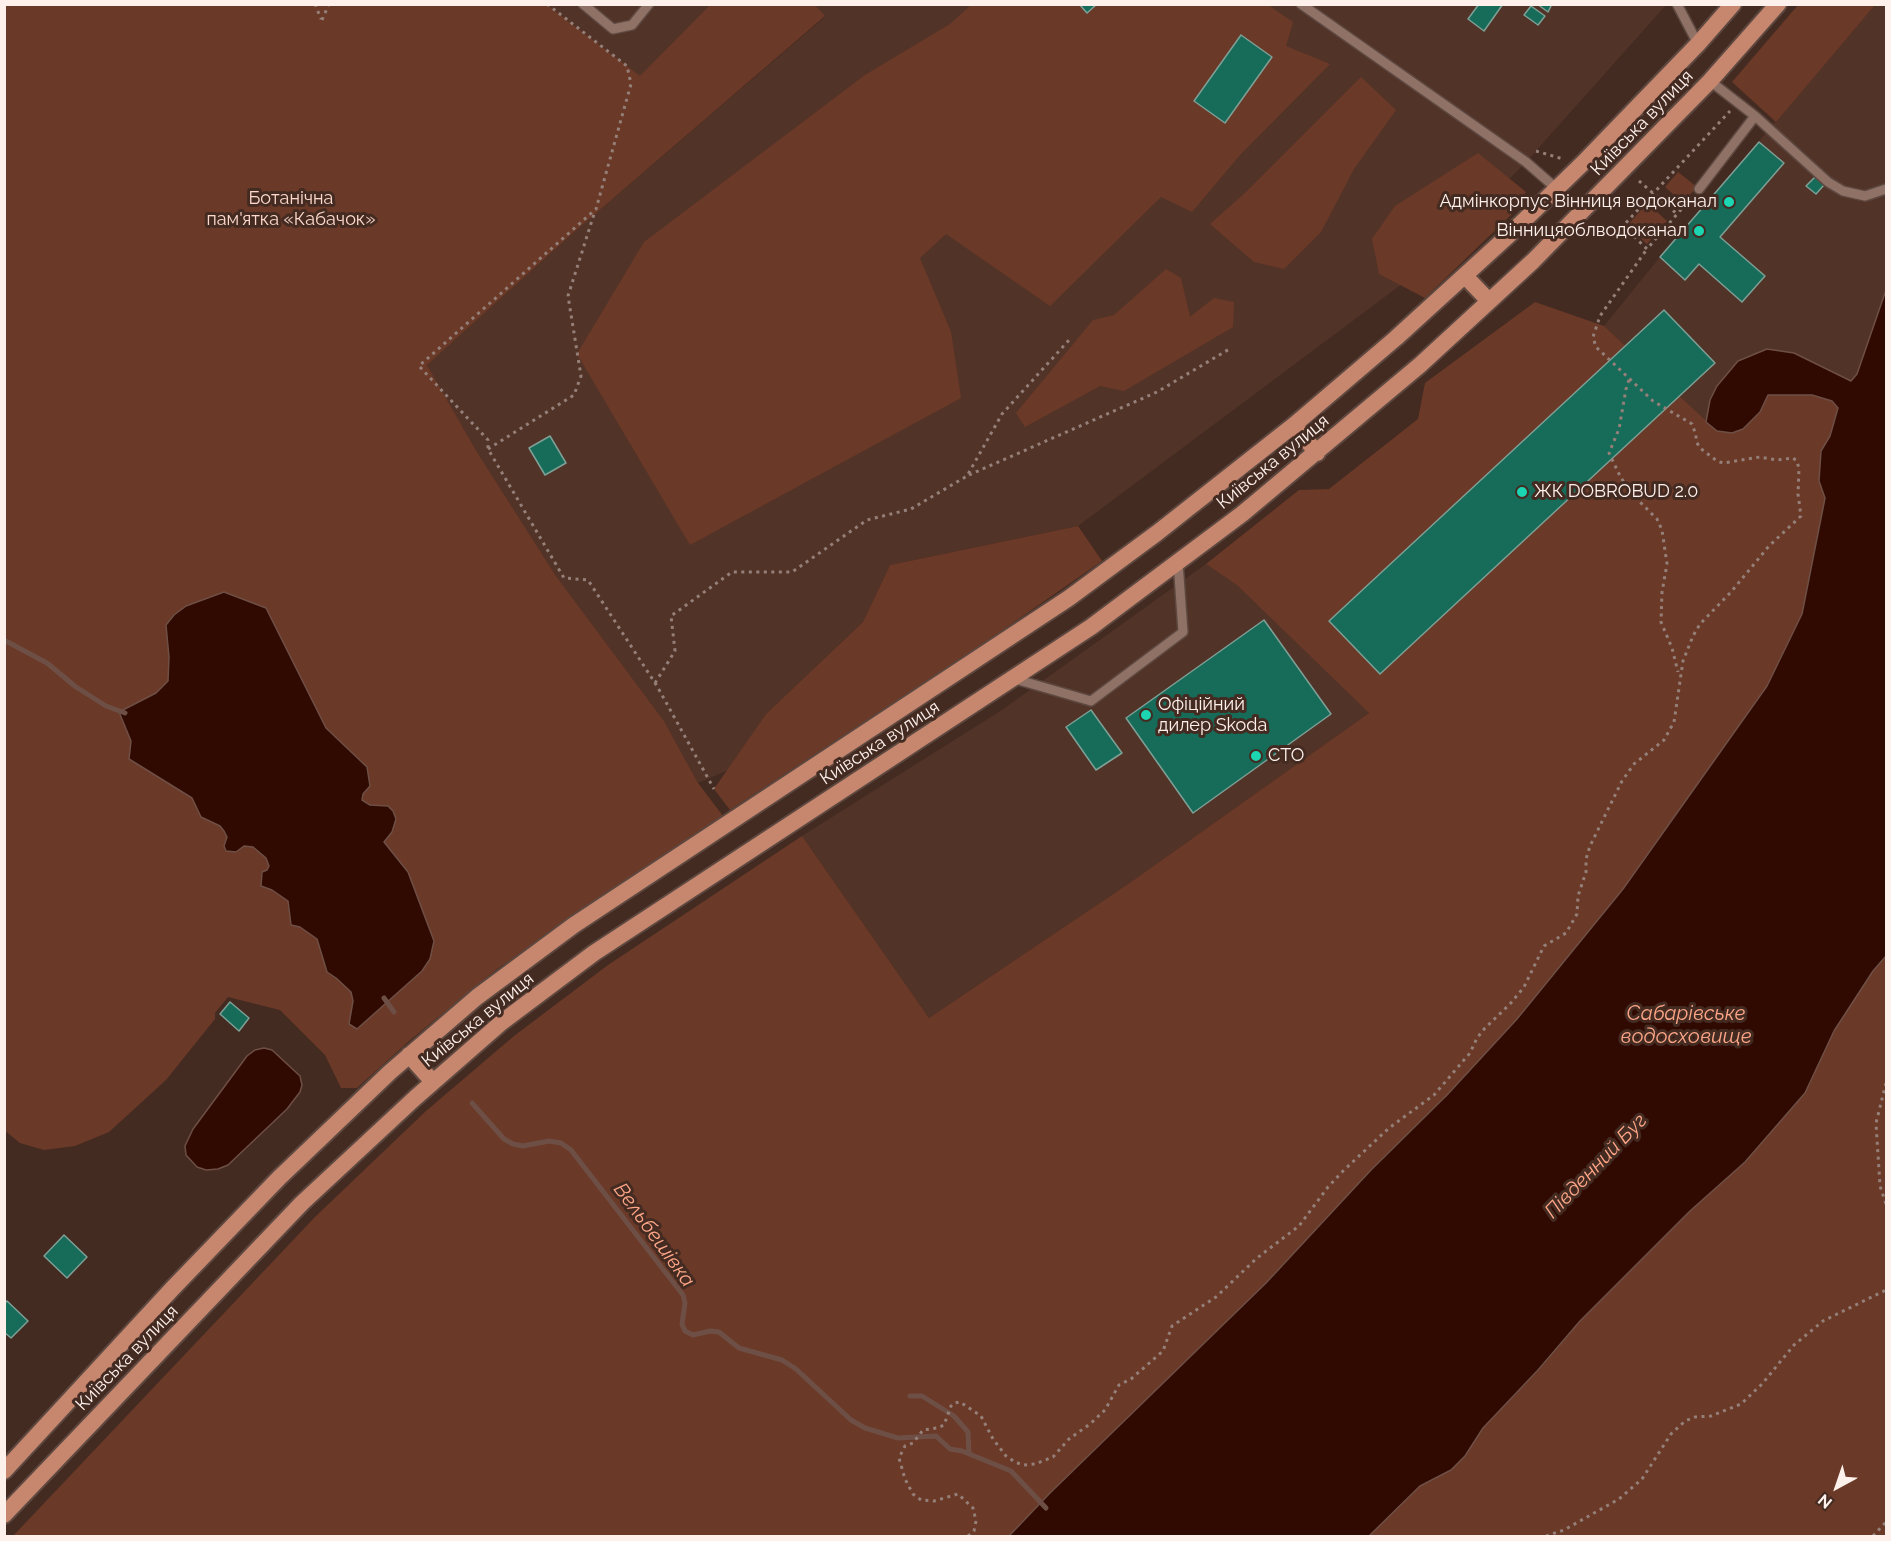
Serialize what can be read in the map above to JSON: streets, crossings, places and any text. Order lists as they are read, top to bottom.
{
  "streets": {
    "main road": ["Київська вулиця"]
  },
  "water": ["Сабарівське водосховище", "Південний Буг", "Вельбешівка"],
  "parks": ["Ботанічна пам'ятка «Кабачок»"],
  "places": [
    "Адмінкорпус Вінниця водоканал",
    "Вінницяоблводоканал",
    "ЖК DOBROBUD 2.0",
    "Офіційний дилер Skoda",
    "СТО"
  ],
  "north": "bottom left"
}
